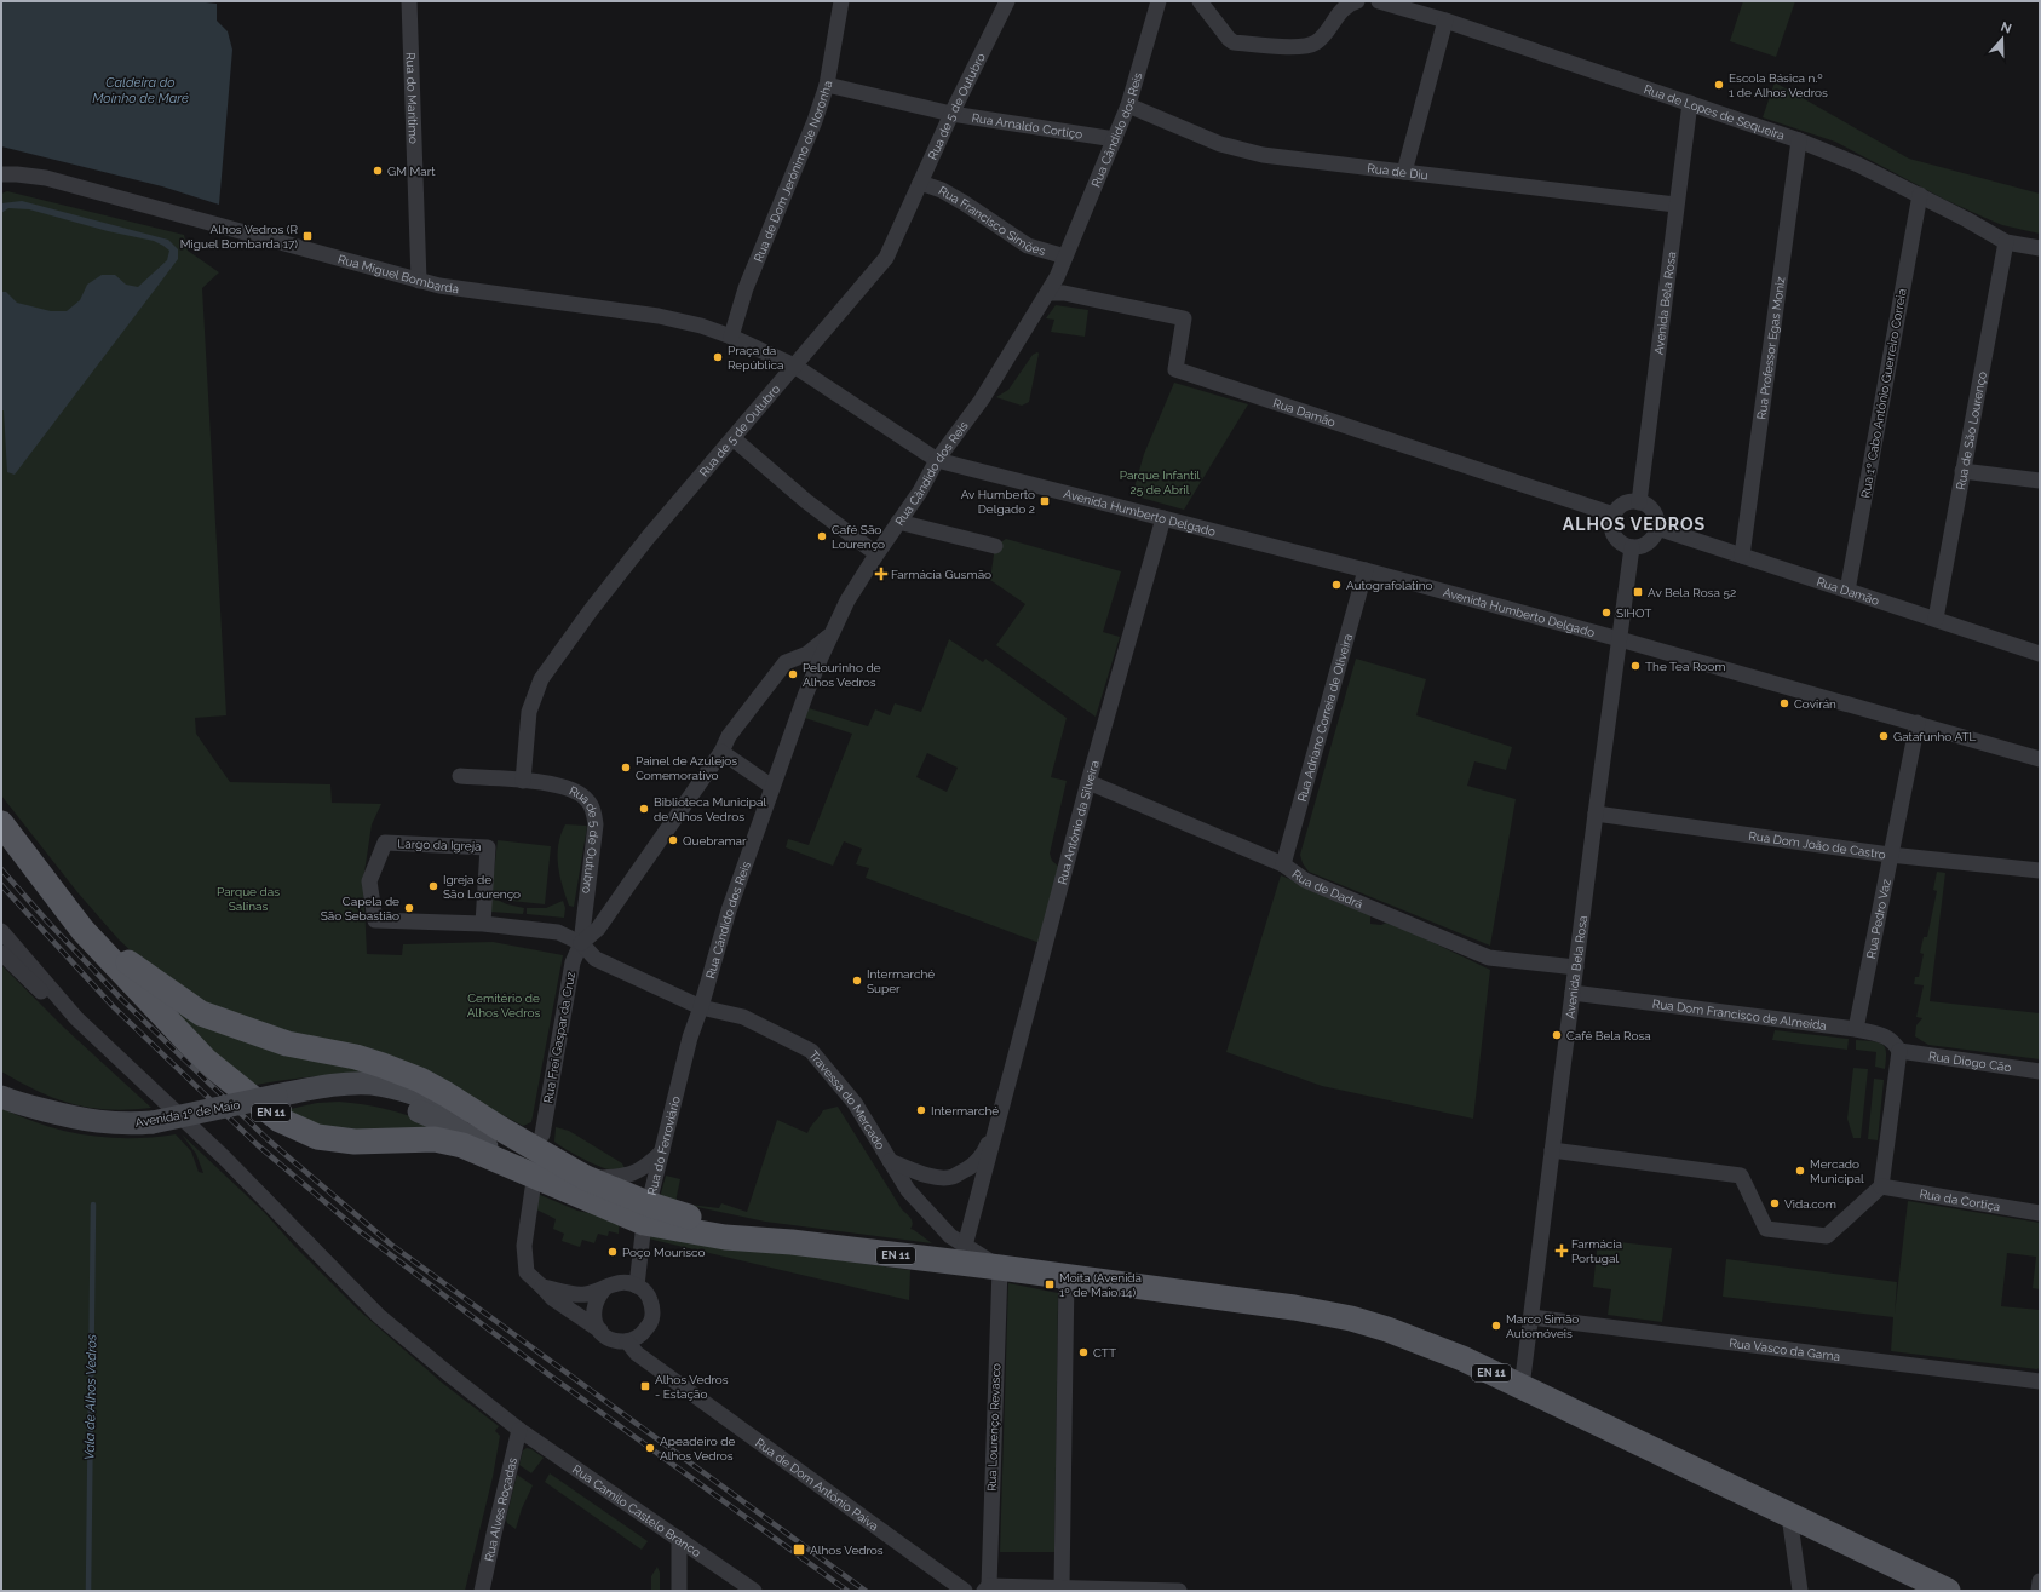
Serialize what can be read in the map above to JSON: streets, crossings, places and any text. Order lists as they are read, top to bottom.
{
  "streets": {
    "main road": ["EN 11", "Avenida 1º de Maio"],
    "street": [
      "Rua do Marítimo",
      "Rua de 5 de Outubro",
      "Rua de Lopes de Sequeira",
      "Rua Arnaldo Cortiço",
      "Rua Cândido dos Reis",
      "Rua de Dom Jerónimo de Noronha",
      "Rua de Diu",
      "Rua Francisco Simões",
      "Rua Miguel Bombarda",
      "Avenida Bela Rosa",
      "Rua Professor Egas Moniz",
      "Rua 1º Cabo António Guerreiro Correia",
      "Rua Damão",
      "Rua de São Lourenço",
      "Avenida Humberto Delgado",
      "Rua Adriano Correia de Oliveira",
      "Rua António da Silveira",
      "Rua Dom João de Castro",
      "Largo da Igreja",
      "Rua de Dadrá",
      "Rua Pedro Vaz",
      "Rua Dom Francisco de Almeida",
      "Rua Frei Gaspar da Cruz",
      "Rua Diogo Cão",
      "Travessa do Mercado",
      "Rua do Ferroviário",
      "Rua da Cortiça",
      "Rua Vasco da Gama",
      "Rua Lourenço Revasco",
      "Rua de Dom António Paiva",
      "Rua Alves Roçadas",
      "Rua Camilo Castelo Branco"
    ]
  },
  "crossings": [
    ["Rua do Marítimo", "Rua Miguel Bombarda"],
    ["Rua de 5 de Outubro", "Rua Arnaldo Cortiço"],
    ["Rua de 5 de Outubro", "Rua Francisco Simões"],
    ["Rua de 5 de Outubro", "Rua Miguel Bombarda"],
    ["Rua de 5 de Outubro", "Avenida Humberto Delgado"],
    ["Rua de 5 de Outubro", "Largo da Igreja"],
    ["Rua de 5 de Outubro", "Rua Frei Gaspar da Cruz"],
    ["Rua de 5 de Outubro", "Travessa do Mercado"],
    ["Rua de Lopes de Sequeira", "Avenida Bela Rosa"],
    ["Rua de Lopes de Sequeira", "Rua Professor Egas Moniz"],
    ["Rua de Lopes de Sequeira", "Rua 1º Cabo António Guerreiro Correia"],
    ["Rua de Lopes de Sequeira", "Rua de São Lourenço"],
    ["Rua Arnaldo Cortiço", "Rua Cândido dos Reis"],
    ["Rua Arnaldo Cortiço", "Rua de Dom Jerónimo de Noronha"],
    ["Rua Cândido dos Reis", "Rua de Diu"],
    ["Rua Cândido dos Reis", "Rua Francisco Simões"],
    ["Rua Cândido dos Reis", "Rua Damão"],
    ["Rua Cândido dos Reis", "Avenida Humberto Delgado"],
    ["Rua Cândido dos Reis", "Travessa do Mercado"],
    ["Rua Cândido dos Reis", "Rua do Ferroviário"],
    ["Rua de Dom Jerónimo de Noronha", "Rua Miguel Bombarda"],
    ["Rua de Diu", "Avenida Bela Rosa"],
    ["Rua Miguel Bombarda", "Avenida Humberto Delgado"],
    ["Avenida Bela Rosa", "Rua Damão"],
    ["Avenida Bela Rosa", "Avenida Humberto Delgado"],
    ["Avenida Bela Rosa", "Rua Dom João de Castro"],
    ["Avenida Bela Rosa", "Rua de Dadrá"],
    ["Avenida Bela Rosa", "Rua Dom Francisco de Almeida"],
    ["Avenida Bela Rosa", "EN 11"],
    ["Avenida Bela Rosa", "Rua Vasco da Gama"],
    ["Rua Professor Egas Moniz", "Rua Damão"],
    ["Rua 1º Cabo António Guerreiro Correia", "Rua Damão"],
    ["Rua Damão", "Rua de São Lourenço"],
    ["Avenida Humberto Delgado", "Rua Adriano Correia de Oliveira"],
    ["Avenida Humberto Delgado", "Rua António da Silveira"],
    ["Avenida Humberto Delgado", "Rua Pedro Vaz"],
    ["Rua Adriano Correia de Oliveira", "Rua de Dadrá"],
    ["Rua António da Silveira", "Rua de Dadrá"],
    ["Rua António da Silveira", "Travessa do Mercado"],
    ["Rua Dom João de Castro", "Rua Pedro Vaz"],
    ["Largo da Igreja", "Rua Frei Gaspar da Cruz"],
    ["Largo da Igreja", "Travessa do Mercado"],
    ["Rua Pedro Vaz", "Rua Dom Francisco de Almeida"],
    ["Rua Dom Francisco de Almeida", "Rua Diogo Cão"],
    ["Rua Frei Gaspar da Cruz", "Travessa do Mercado"],
    ["Travessa do Mercado", "EN 11"],
    ["Travessa do Mercado", "Rua do Ferroviário"],
    ["Travessa do Mercado", "Rua Lourenço Revasco"],
    ["EN 11", "Rua do Ferroviário"],
    ["EN 11", "Rua Lourenço Revasco"],
    ["Rua do Ferroviário", "Rua de Dom António Paiva"],
    ["Rua Alves Roçadas", "Rua Camilo Castelo Branco"]
  ],
  "districts": ["ALHOS VEDROS"],
  "water": ["Caldeira do Moinho de Maré", "Vala de Alhos Vedros"],
  "parks": ["Parque Infantil 25 de Abril", "Parque das Salinas", "Cemitério de Alhos Vedros"],
  "places": {
    "other": [
      "Escola Básica n.º 1 de Alhos Vedros",
      "GM Mart",
      "Praça da República",
      "Café São Lourenço",
      "Autografolatino",
      "SIHOT",
      "The Tea Room",
      "Pelourinho de Alhos Vedros",
      "Covirán",
      "Gatafunho ATL",
      "Painel de Azulejos Comemorativo",
      "Biblioteca Municipal de Alhos Vedros",
      "Quebramar",
      "Igreja de São Lourenço",
      "Capela de São Sebastião",
      "Intermarché Super",
      "Café Bela Rosa",
      "Intermarché",
      "Mercado Municipal",
      "Vida.com",
      "Poço Mourisco",
      "Marco Simão Automóveis",
      "CTT",
      "Apeadeiro de Alhos Vedros"
    ],
    "transit": [
      "Alhos Vedros (R Miguel Bombarda 17)",
      "Av Humberto Delgado 2",
      "Av Bela Rosa 52",
      "Moita (Avenida 1º de Maio 14)",
      "Alhos Vedros - Estação",
      "Alhos Vedros"
    ],
    "health": ["Farmácia Gusmão", "Farmácia Portugal"]
  },
  "north": "top"
}
